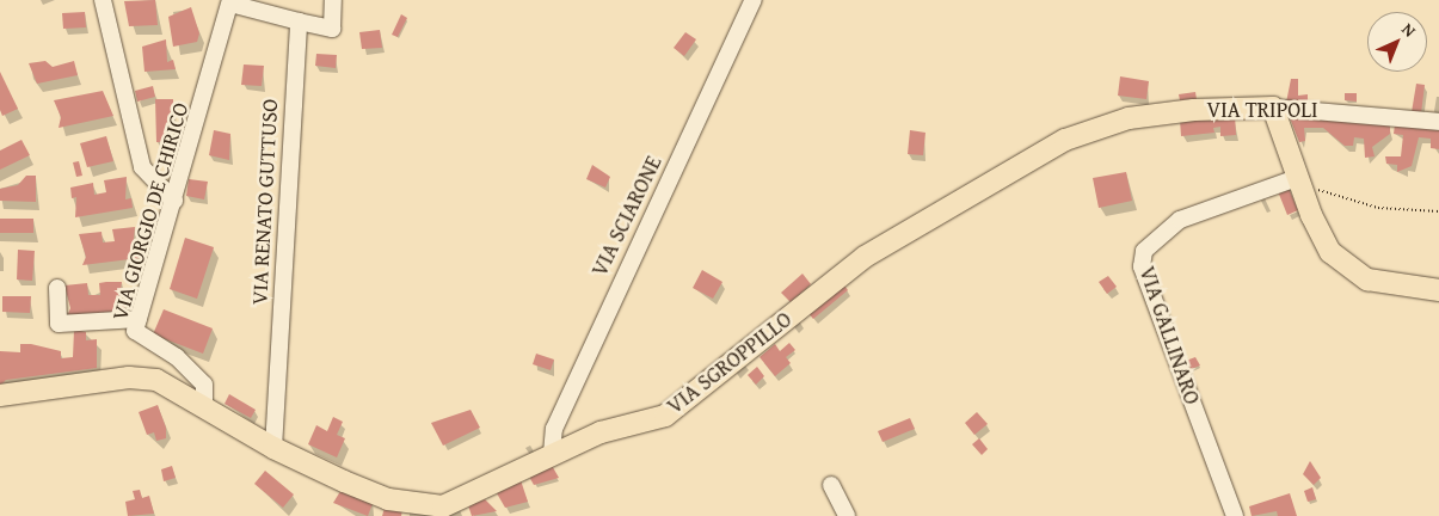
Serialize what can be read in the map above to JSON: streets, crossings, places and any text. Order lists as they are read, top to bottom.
{
  "streets": {
    "main road": ["VIA TRIPOLI", "VIA SGROPPILLO"],
    "street": [
      "VIA RENATO GUTTUSO",
      "VIA GIORGIO DE CHIRICO",
      "VIA SCIARONE",
      "VIA GALLINARO"
    ]
  },
  "crossings": [
    ["VIA TRIPOLI", "VIA SGROPPILLO"],
    ["VIA RENATO GUTTUSO", "VIA SGROPPILLO"],
    ["VIA GIORGIO DE CHIRICO", "VIA SGROPPILLO"],
    ["VIA SCIARONE", "VIA SGROPPILLO"]
  ],
  "north": "top right"
}
